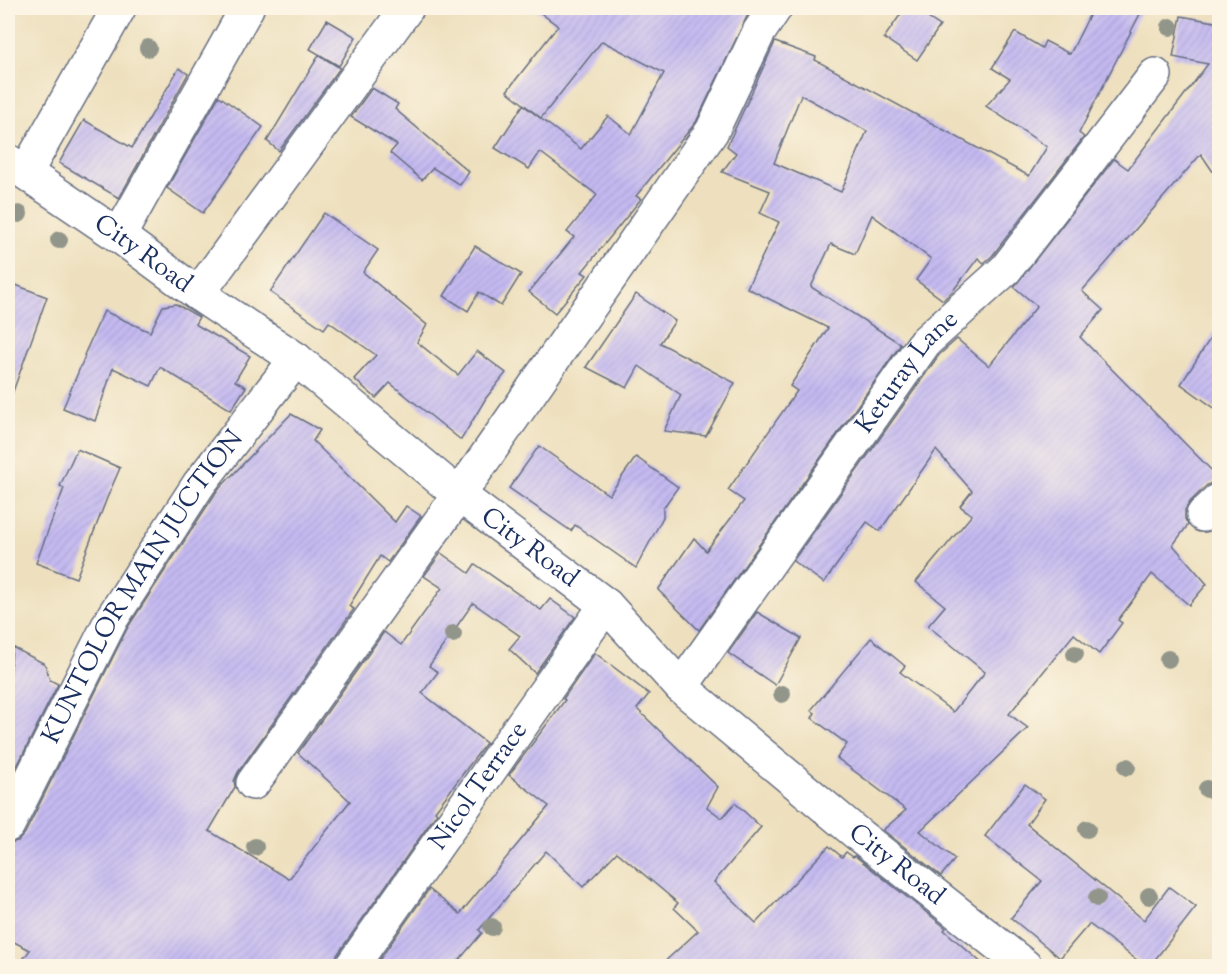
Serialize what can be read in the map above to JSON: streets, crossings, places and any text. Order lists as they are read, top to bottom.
{
  "streets": {
    "street": [
      "City Road",
      "Keturay Lane",
      "KUNTOLOR MAIN JUCTION",
      "Nicol Terrace"
    ]
  },
  "crossings": [
    ["City Road", "Keturay Lane"],
    ["City Road", "KUNTOLOR MAIN JUCTION"],
    ["City Road", "Nicol Terrace"]
  ]
}
